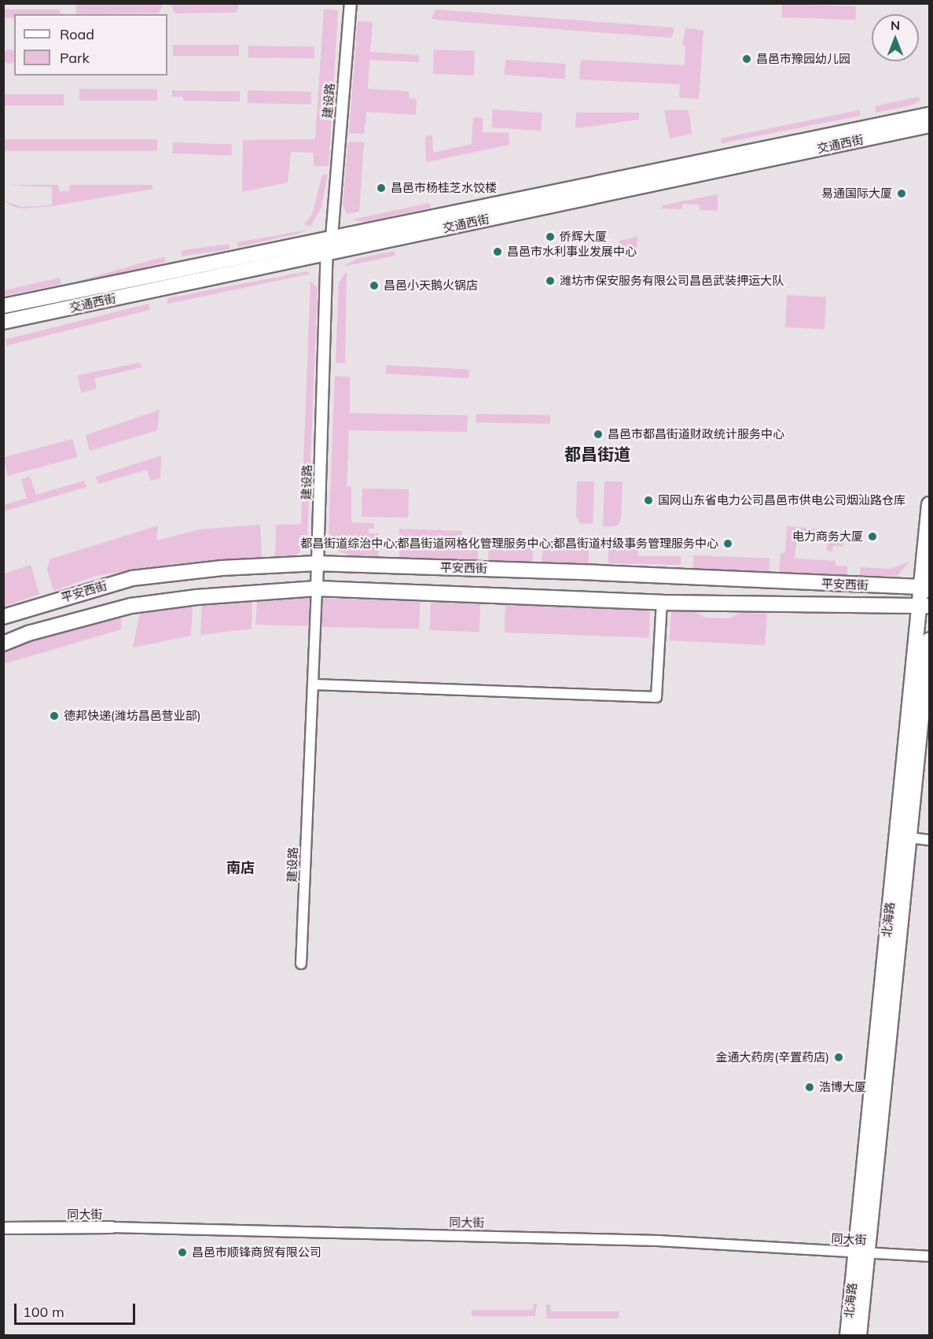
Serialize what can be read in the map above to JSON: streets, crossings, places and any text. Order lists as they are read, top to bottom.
{
  "streets": {
    "main road": ["交通西街", "平安西街", "北海路"],
    "street": ["建设路", "同大街"]
  },
  "crossings": [
    ["建设路", "交通西街"],
    ["建设路", "平安西街"],
    ["平安西街", "北海路"],
    ["北海路", "同大街"]
  ],
  "districts": ["都昌街道", "南店"],
  "places": [
    "昌邑市豫园幼儿园",
    "昌邑市杨桂芝水饺楼",
    "易通国际大厦",
    "侨辉大厦",
    "昌邑市水利事业发展中心",
    "潍坊市保安服务有限公司昌邑武装押运大队",
    "昌邑小天鹅火锅店",
    "昌邑市都昌街道财政统计服务中心",
    "国网山东省电力公司昌邑市供电公司烟汕路仓库",
    "电力商务大厦",
    "都昌街道综治中心;都昌街道网格化管理服务中心;都昌街道村级事务管理服务中心",
    "德邦快递(潍坊昌邑营业部)",
    "金通大药房(辛置药店)",
    "浩博大厦",
    "昌邑市顺锋商贸有限公司"
  ],
  "legend": ["Road", "Park"],
  "scale_bar": "100 m",
  "north": "top"
}
